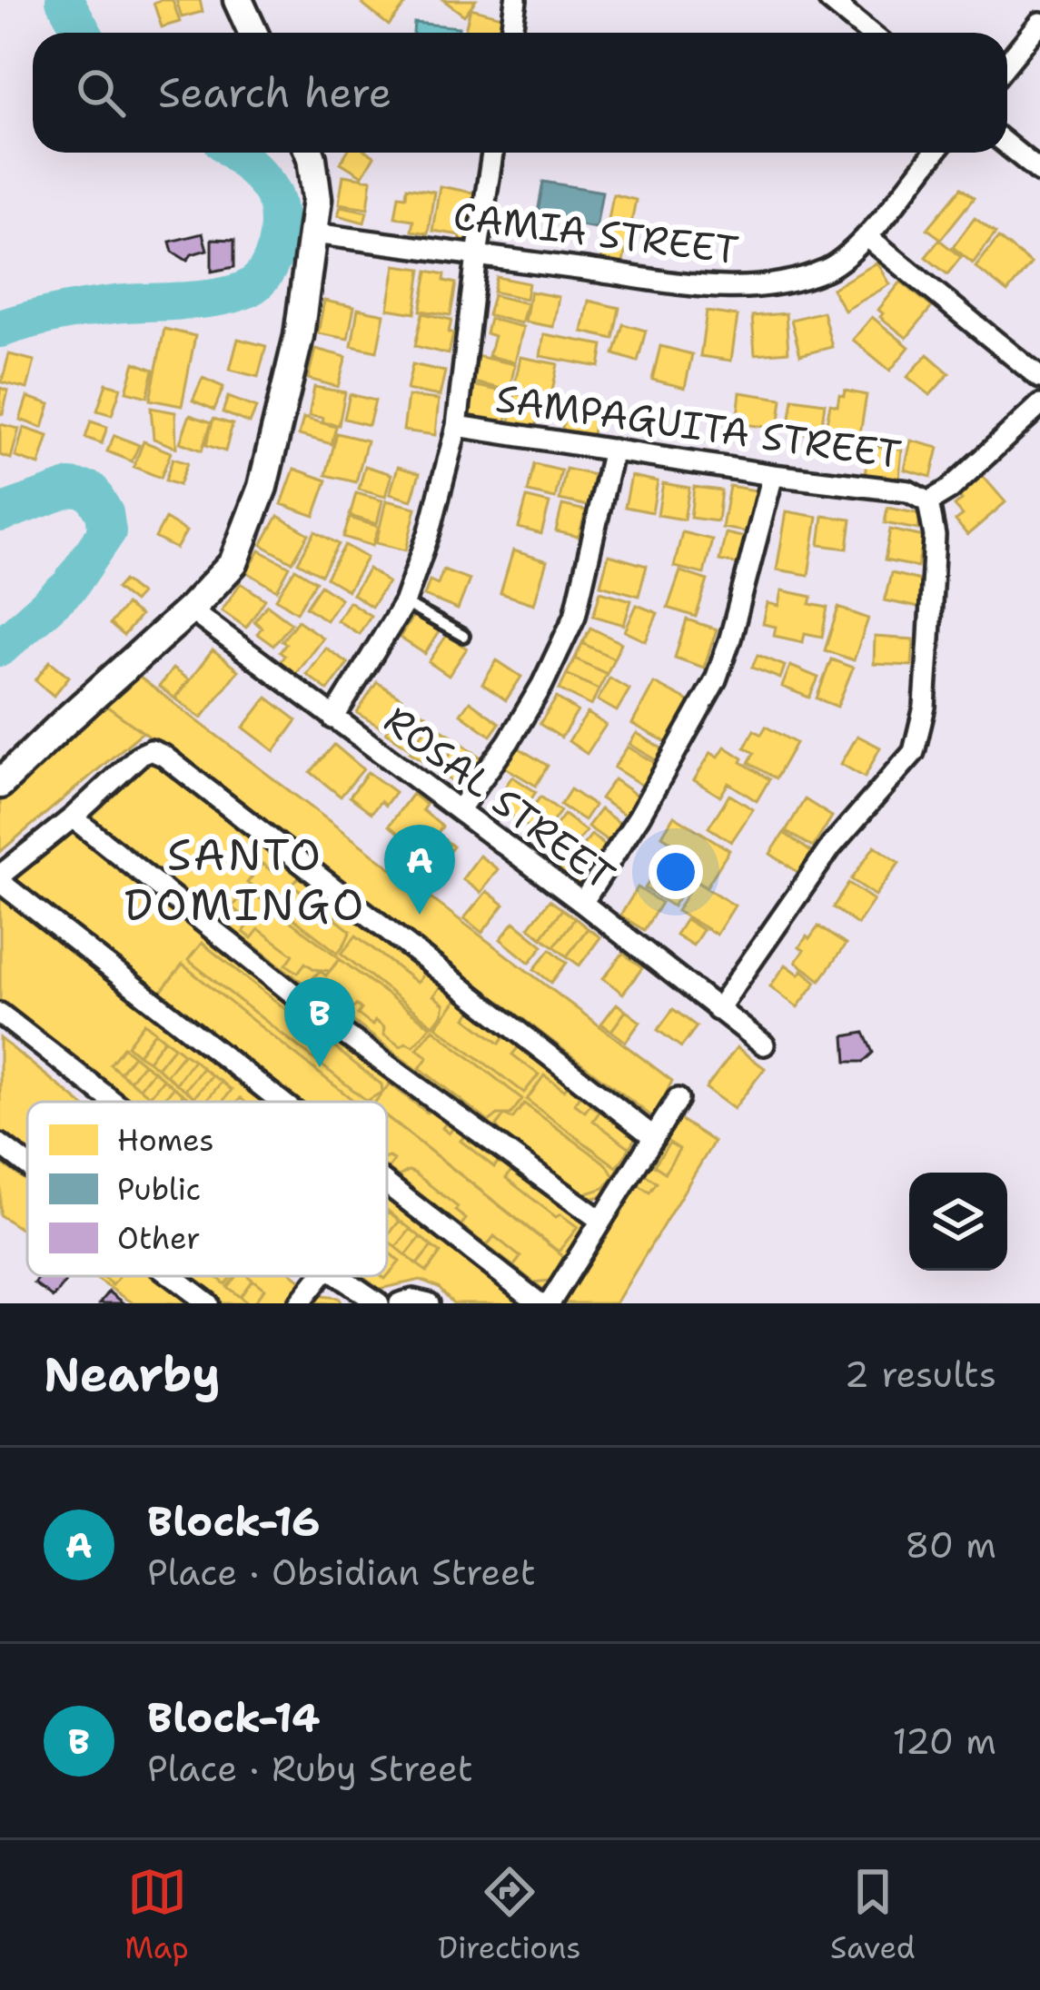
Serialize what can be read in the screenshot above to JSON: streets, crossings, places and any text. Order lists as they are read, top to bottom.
{
  "streets": {
    "street": ["CAMIA STREET", "SAMPAGUITA STREET", "ROSAL STREET"]
  },
  "districts": ["SANTO DOMINGO"],
  "legend": ["Homes", "Public", "Other"],
  "page": {
    "search": "Search here",
    "pins": ["A", "B"],
    "heading": ["Nearby", "2 results"],
    "list": [
      {
        "mark": "A",
        "name": "Block-16",
        "note": "Place · Obsidian Street",
        "value": "80 m"
      },
      {
        "mark": "B",
        "name": "Block-14",
        "note": "Place · Ruby Street",
        "value": "120 m"
      }
    ],
    "nav": ["Map", "Directions", "Saved"]
  }
}
